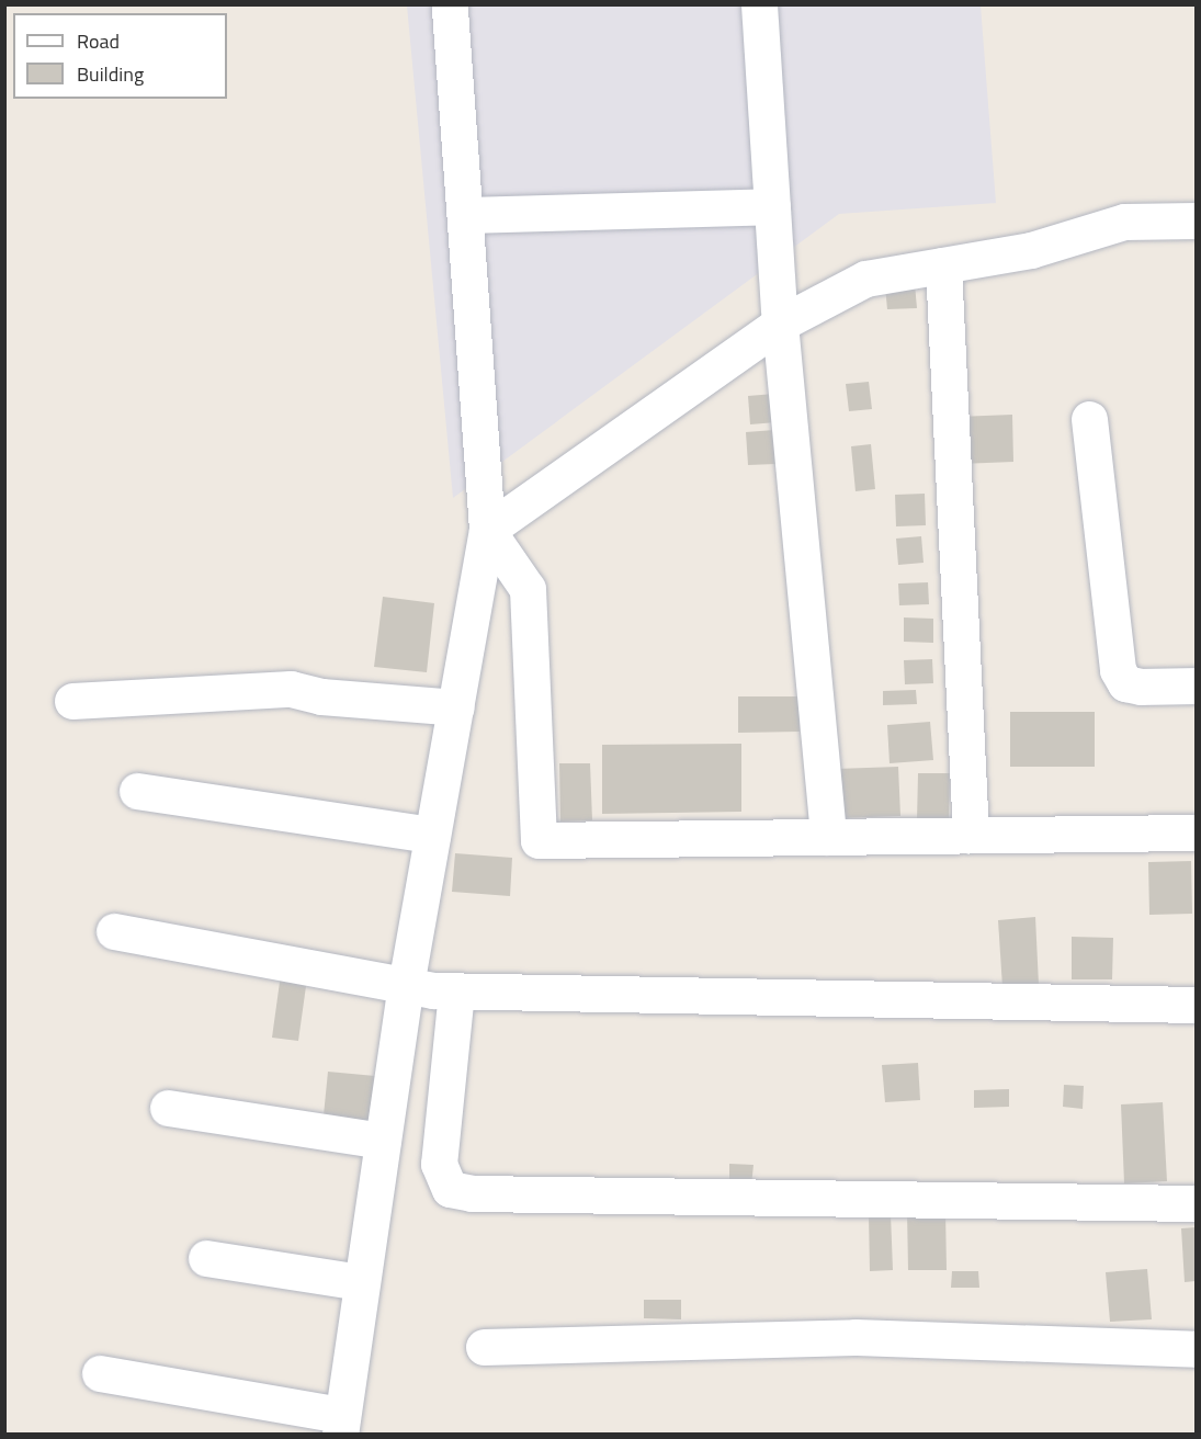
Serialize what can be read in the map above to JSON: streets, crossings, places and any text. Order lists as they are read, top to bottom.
{
  "legend": ["Road", "Building"]
}
